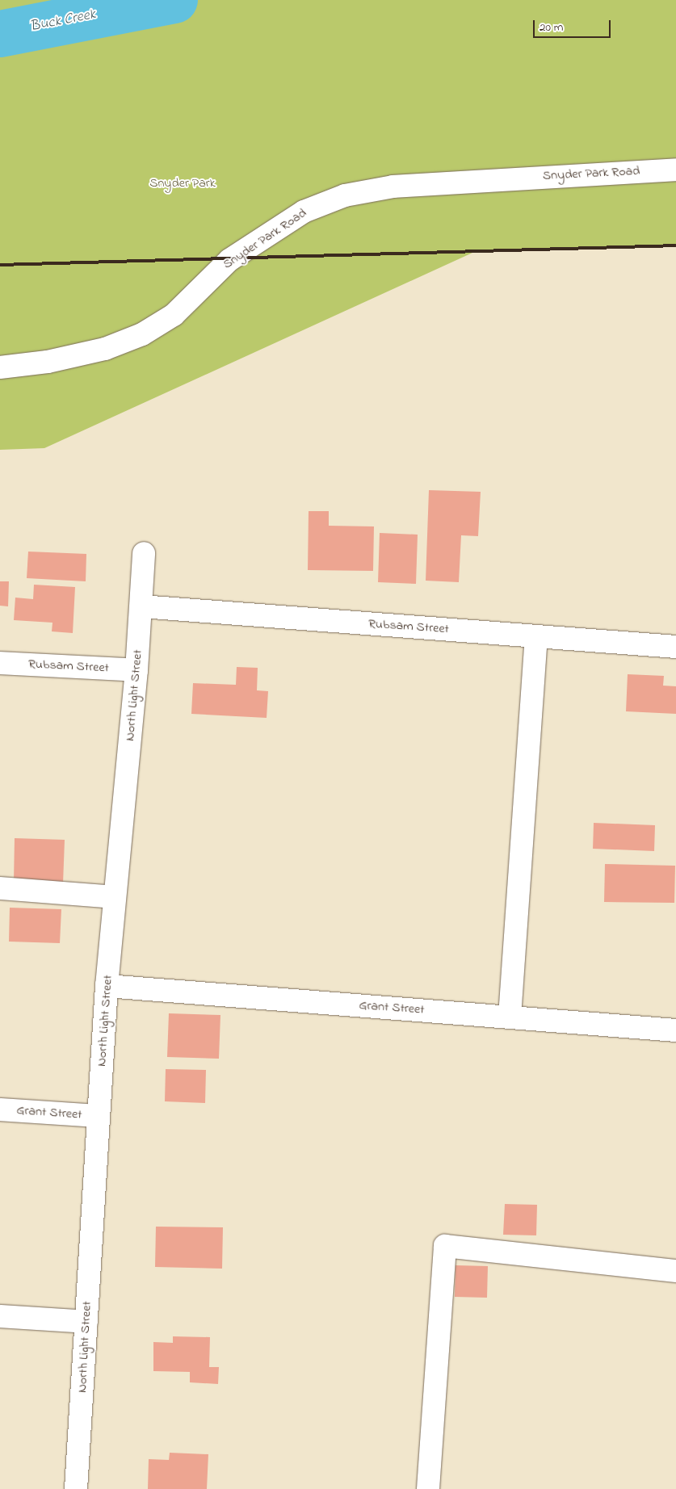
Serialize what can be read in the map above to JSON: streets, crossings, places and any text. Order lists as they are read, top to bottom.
{
  "streets": {
    "street": [
      "Snyder Park Road",
      "Rubsam Street",
      "North Light Street",
      "Grant Street"
    ]
  },
  "crossings": [
    ["Rubsam Street", "North Light Street"],
    ["North Light Street", "Grant Street"]
  ],
  "water": ["Buck Creek"],
  "parks": ["Snyder Park"],
  "scale_bar": "20 m"
}
